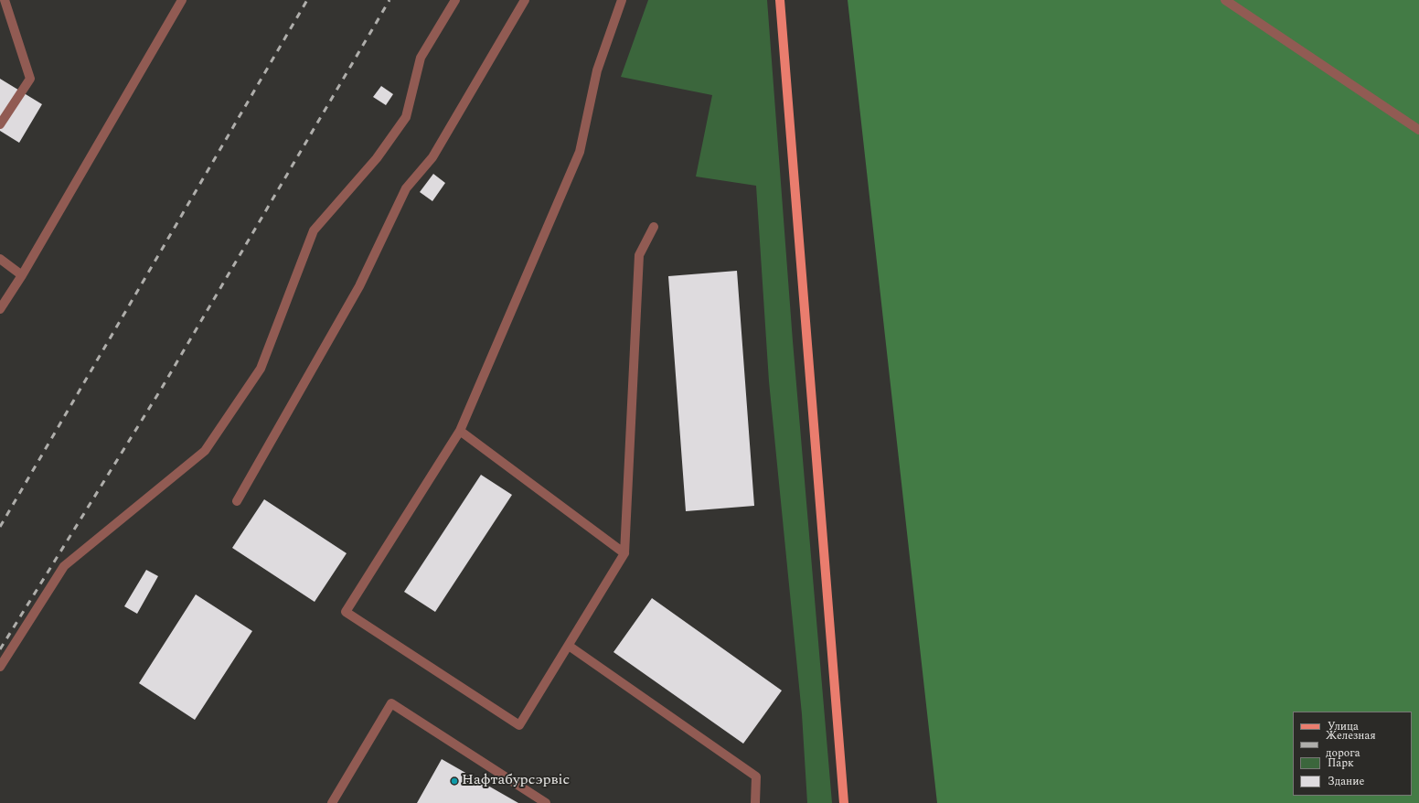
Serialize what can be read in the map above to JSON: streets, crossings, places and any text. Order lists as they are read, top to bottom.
{
  "places": ["Нафтабурсэрвіс"],
  "legend": [
    "Улица",
    "Железная дорога",
    "Парк",
    "Здание"
  ]
}
